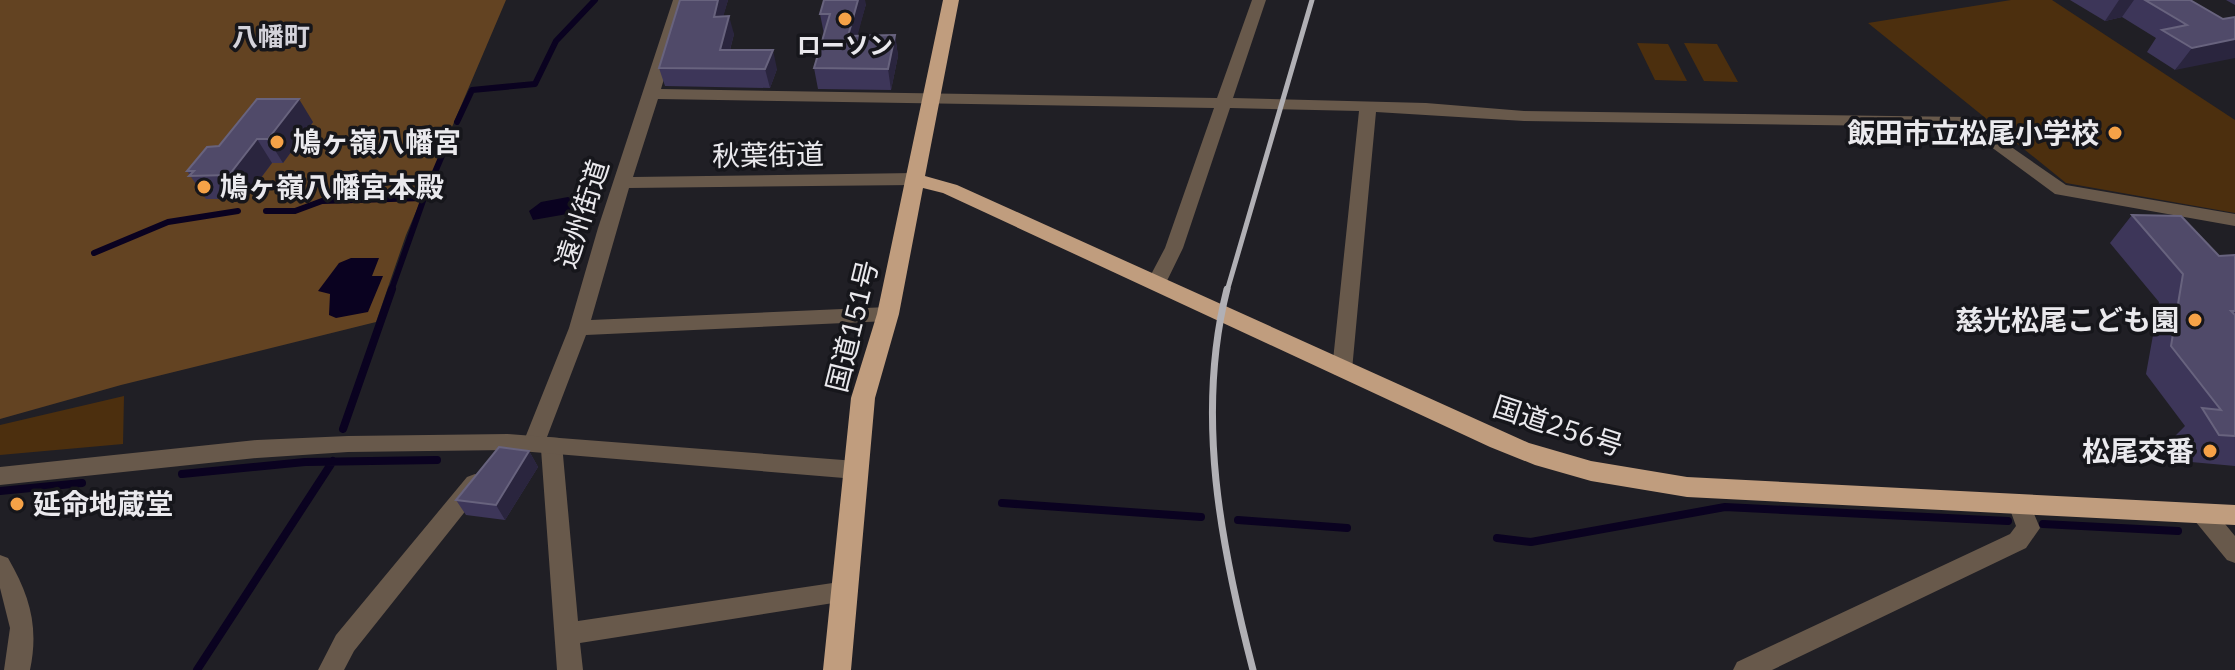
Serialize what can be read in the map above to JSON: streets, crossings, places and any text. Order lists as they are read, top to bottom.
{
  "streets": {
    "highway": ["国道151号", "国道256号"],
    "street": ["秋葉街道", "遠州街道"]
  },
  "crossings": [
    ["秋葉街道", "遠州街道"],
    ["秋葉街道", "国道151号"],
    ["秋葉街道", "国道256号"],
    ["国道151号", "国道256号"]
  ],
  "districts": ["八幡町"],
  "places": [
    "ローソン",
    "飯田市立松尾小学校",
    "鳩ヶ嶺八幡宮",
    "鳩ヶ嶺八幡宮本殿",
    "慈光松尾こども園",
    "松尾交番",
    "延命地蔵堂"
  ]
}
